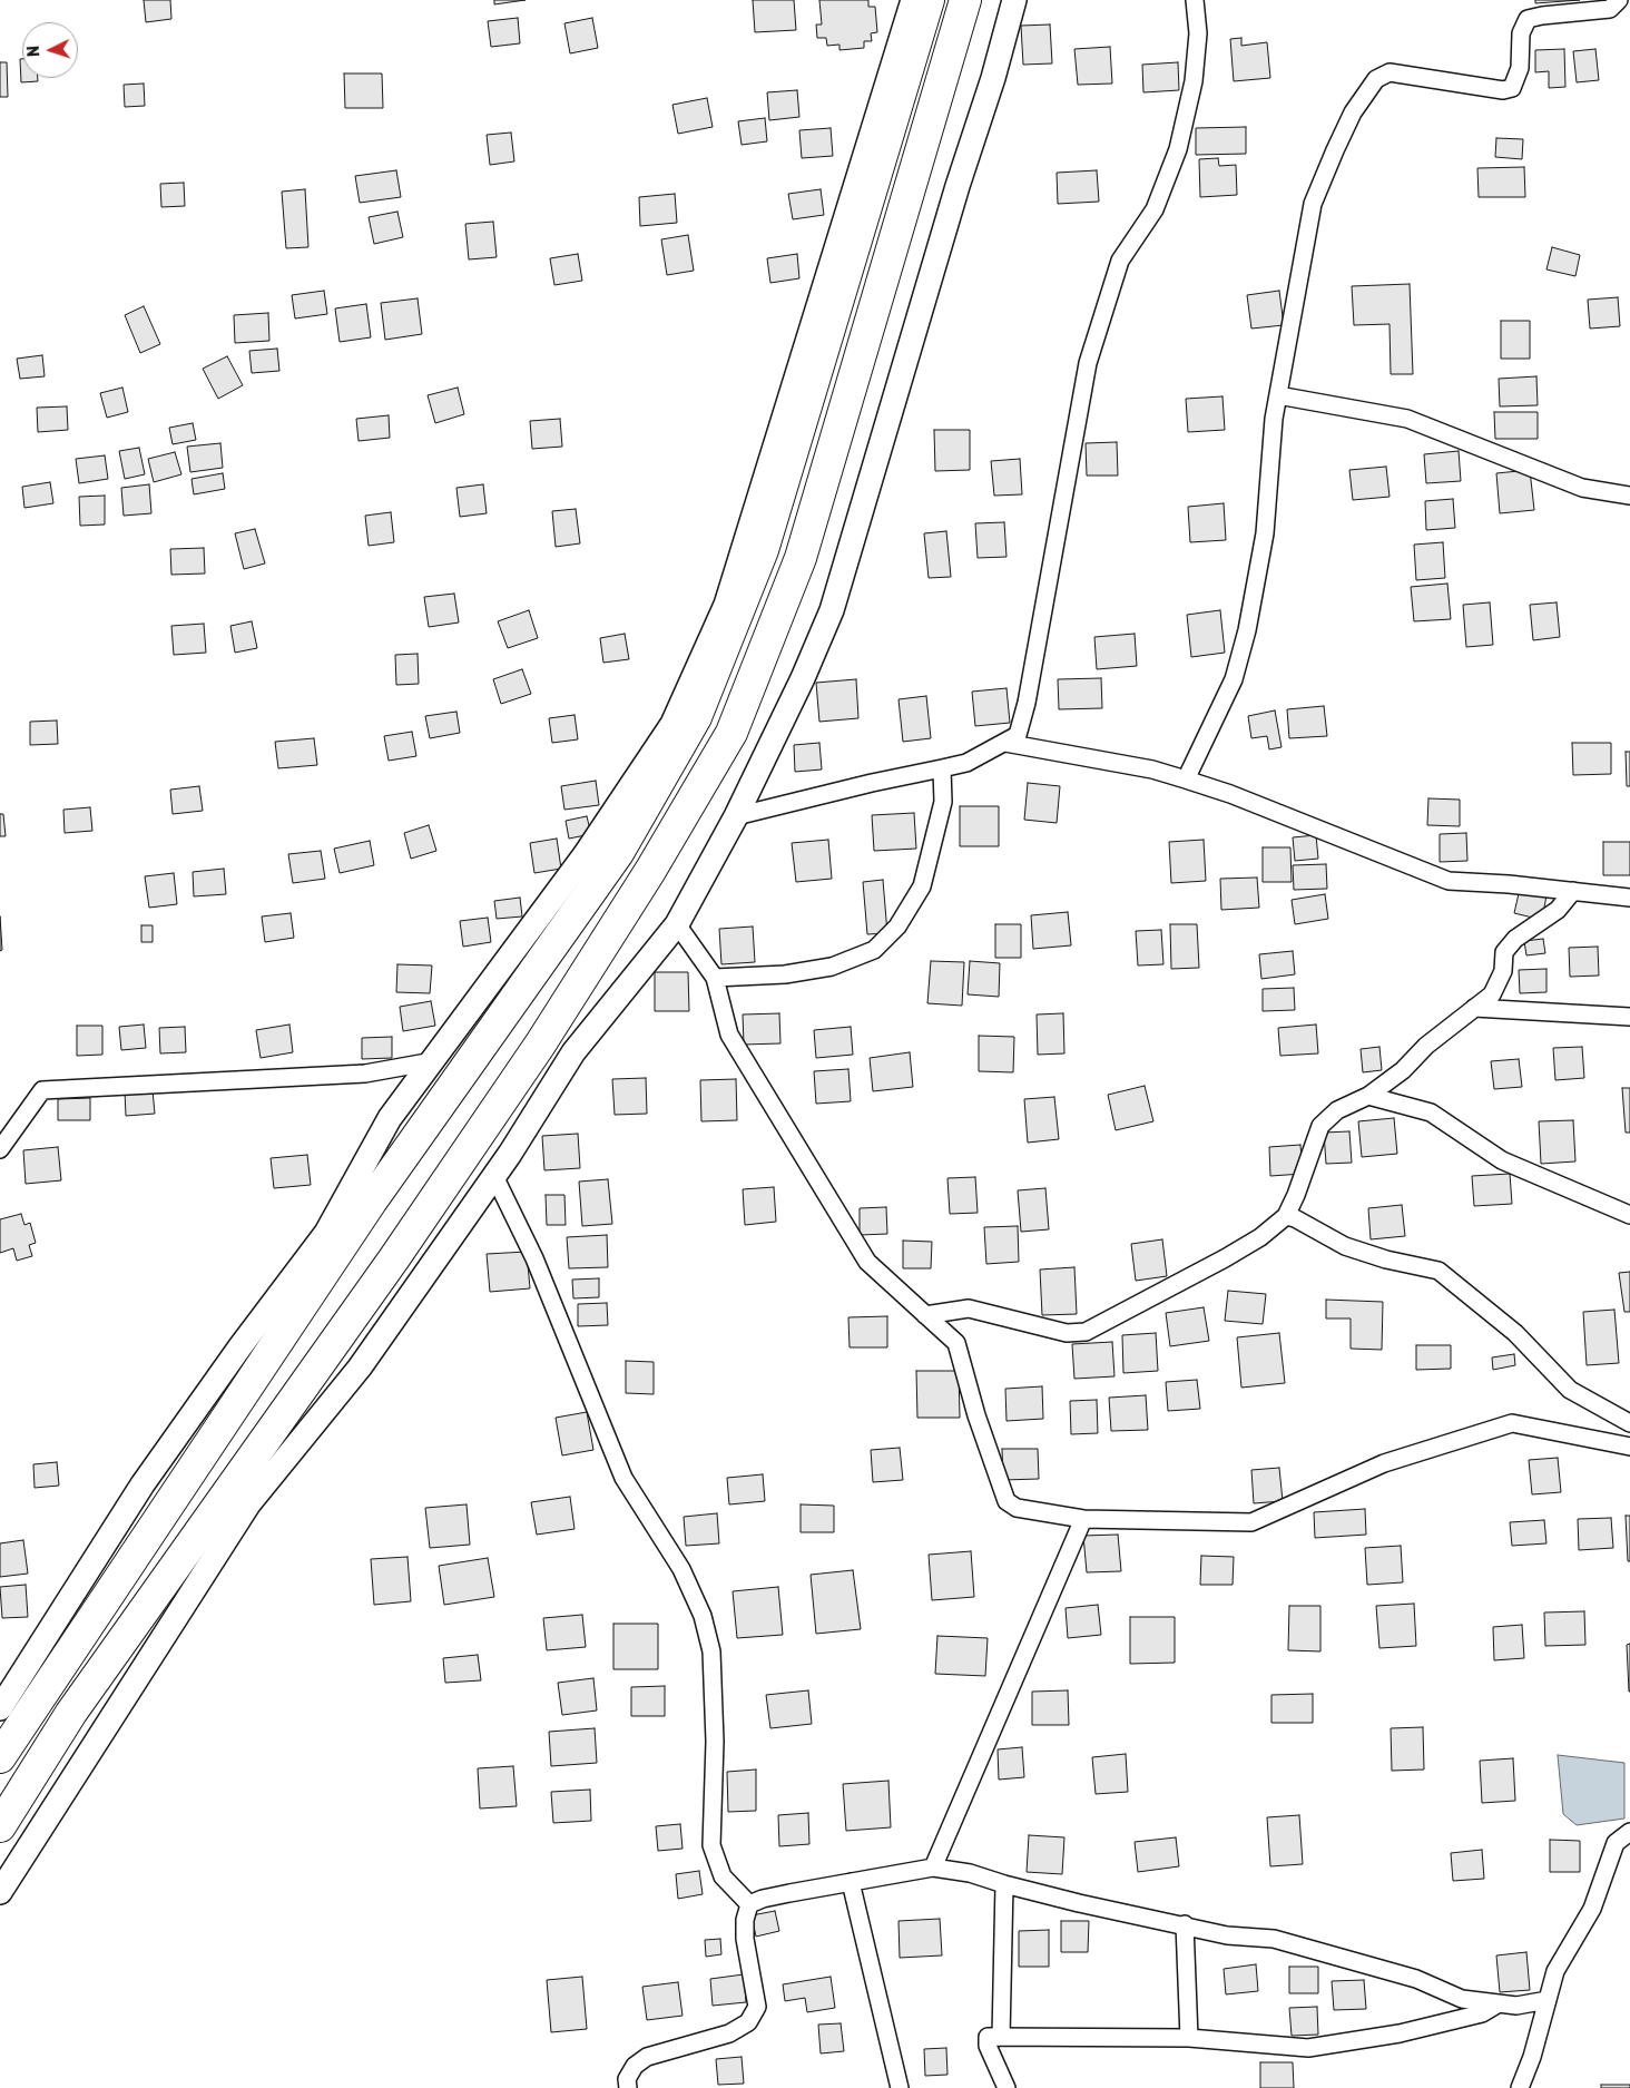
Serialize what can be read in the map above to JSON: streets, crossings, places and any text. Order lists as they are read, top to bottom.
{
  "north": "left"
}
